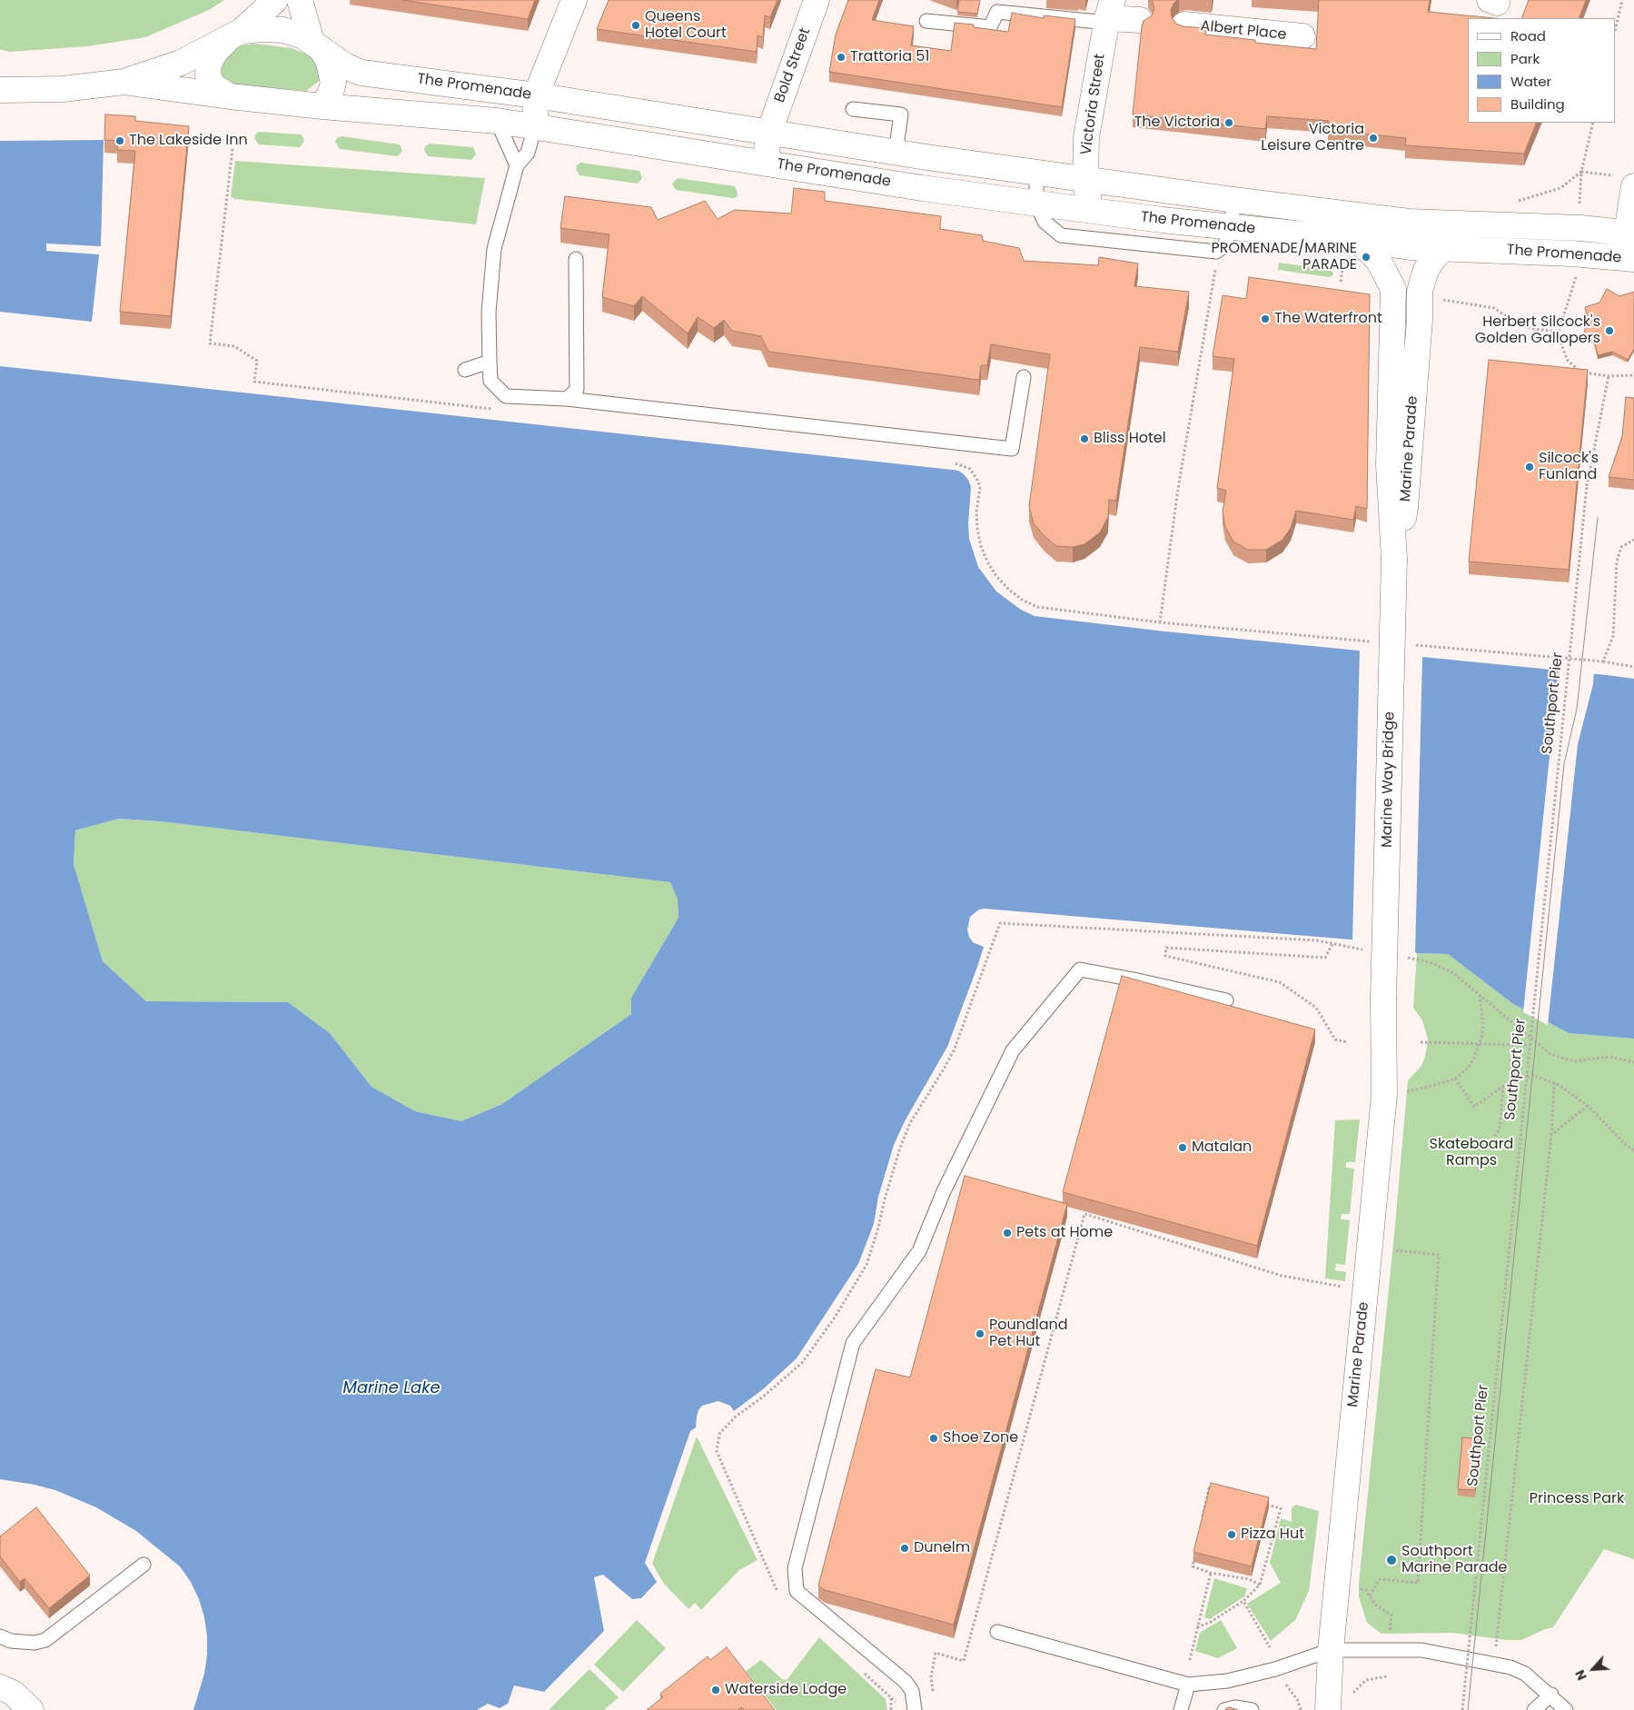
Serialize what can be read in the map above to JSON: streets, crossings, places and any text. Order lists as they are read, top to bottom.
{
  "streets": {
    "main road": [
      "Albert Place",
      "Bold Street",
      "The Promenade",
      "Victoria Street",
      "Marine Parade",
      "Marine Way Bridge"
    ],
    "path": ["Southport Pier"]
  },
  "crossings": [
    ["Bold Street", "The Promenade"],
    ["The Promenade", "Victoria Street"],
    ["The Promenade", "Marine Parade"],
    ["Marine Parade", "Marine Way Bridge"]
  ],
  "water": ["Marine Lake"],
  "parks": ["Skateboard Ramps", "Princess Park"],
  "places": [
    "Queens Hotel Court",
    "Trattoria 51",
    "The Victoria",
    "Victoria Leisure Centre",
    "The Lakeside Inn",
    "PROMENADE/MARINE PARADE",
    "The Waterfront",
    "Herbert Silcock's Golden Gallopers",
    "Bliss Hotel",
    "Silcock's Funland",
    "Matalan",
    "Pets at Home",
    "Poundland Pet Hut",
    "Shoe Zone",
    "Pizza Hut",
    "Dunelm",
    "Southport Marine Parade",
    "Waterside Lodge"
  ],
  "legend": [
    "Road",
    "Park",
    "Water",
    "Building"
  ],
  "north": "bottom left"
}
